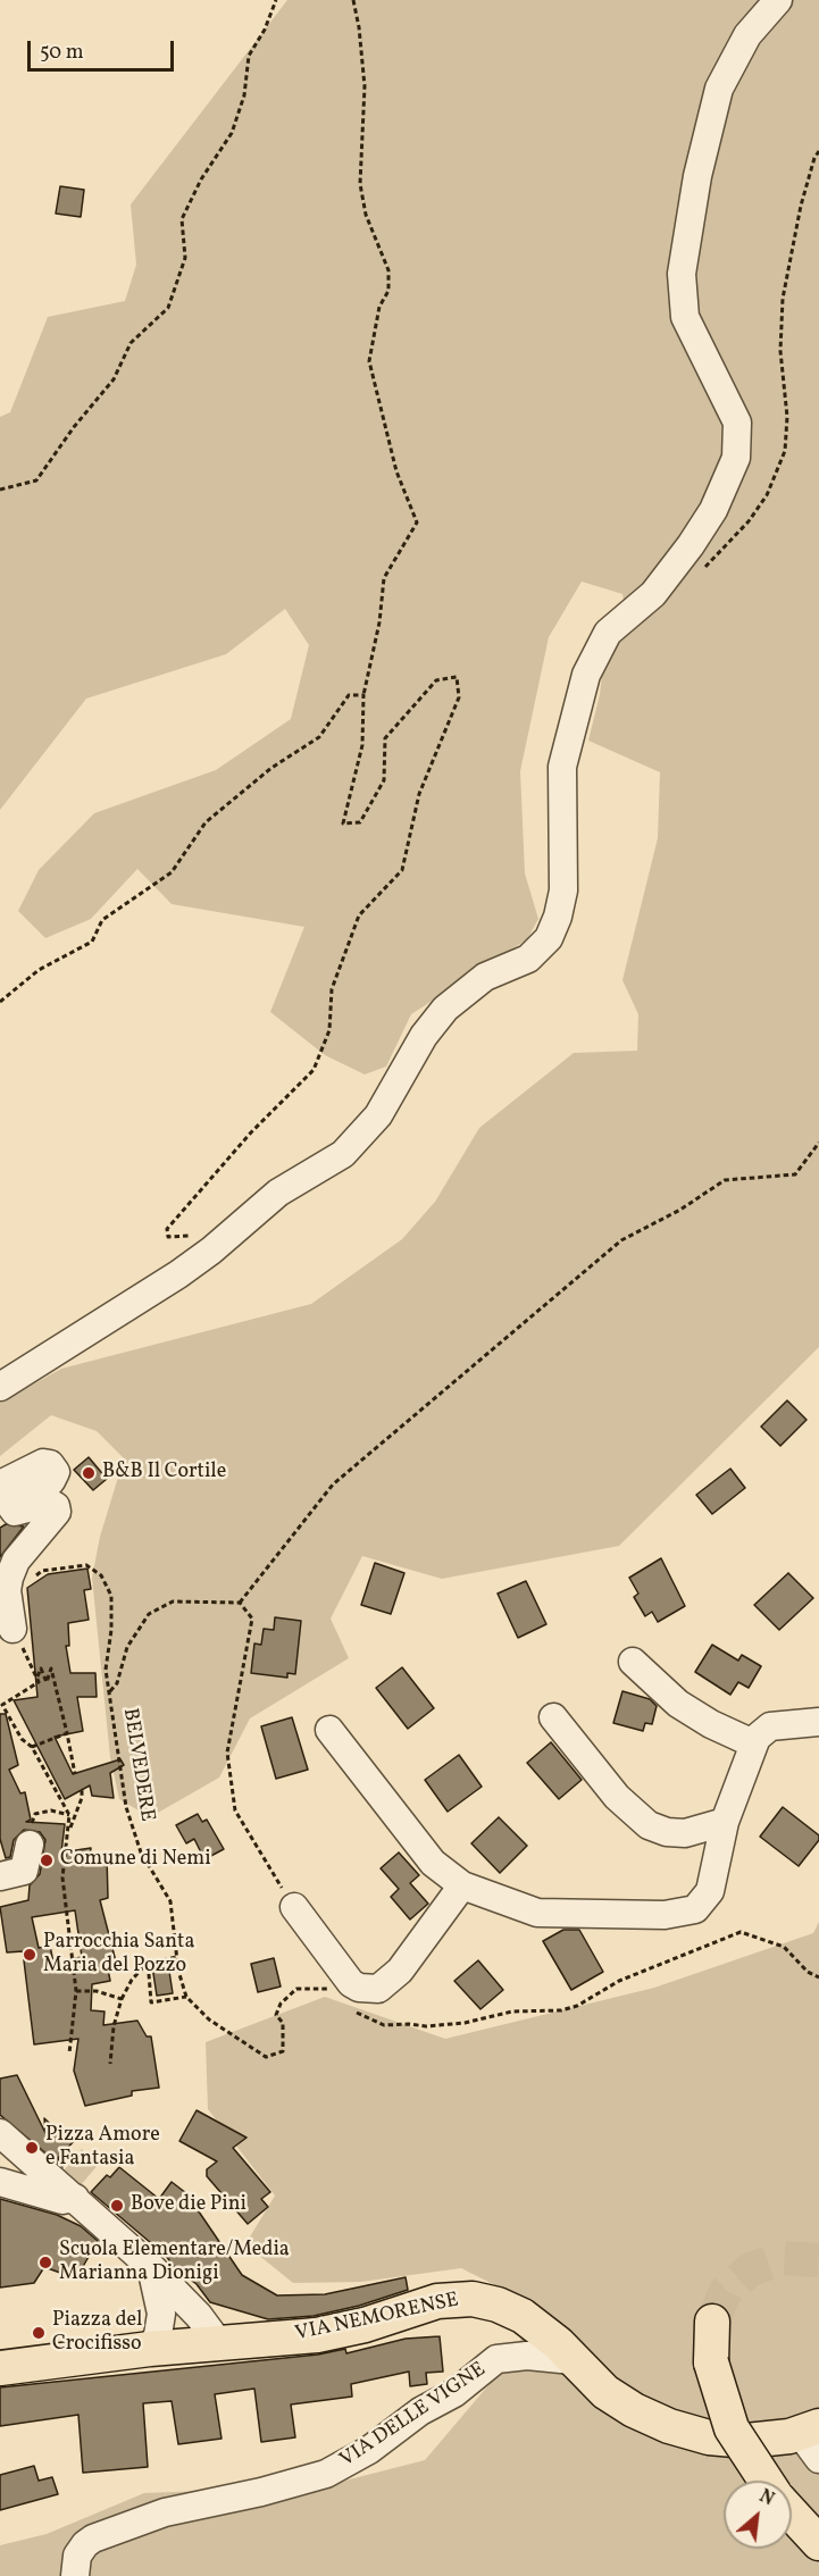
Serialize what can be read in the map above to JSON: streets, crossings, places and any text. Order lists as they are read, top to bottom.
{
  "streets": {
    "main road": ["VIA NEMORENSE"],
    "street": ["VIA DELLE VIGNE"],
    "path": ["BELVEDERE"]
  },
  "crossings": [
    ["VIA NEMORENSE", "VIA DELLE VIGNE"]
  ],
  "places": [
    "B&B Il Cortile",
    "Comune di Nemi",
    "Parrocchia Santa Maria del Pozzo",
    "Pizza Amore e Fantasia",
    "Bove die Pini",
    "Scuola Elementare/Media Marianna Dionigi",
    "Piazza del Crocifisso"
  ],
  "scale_bar": "50 m",
  "north": "top right"
}
